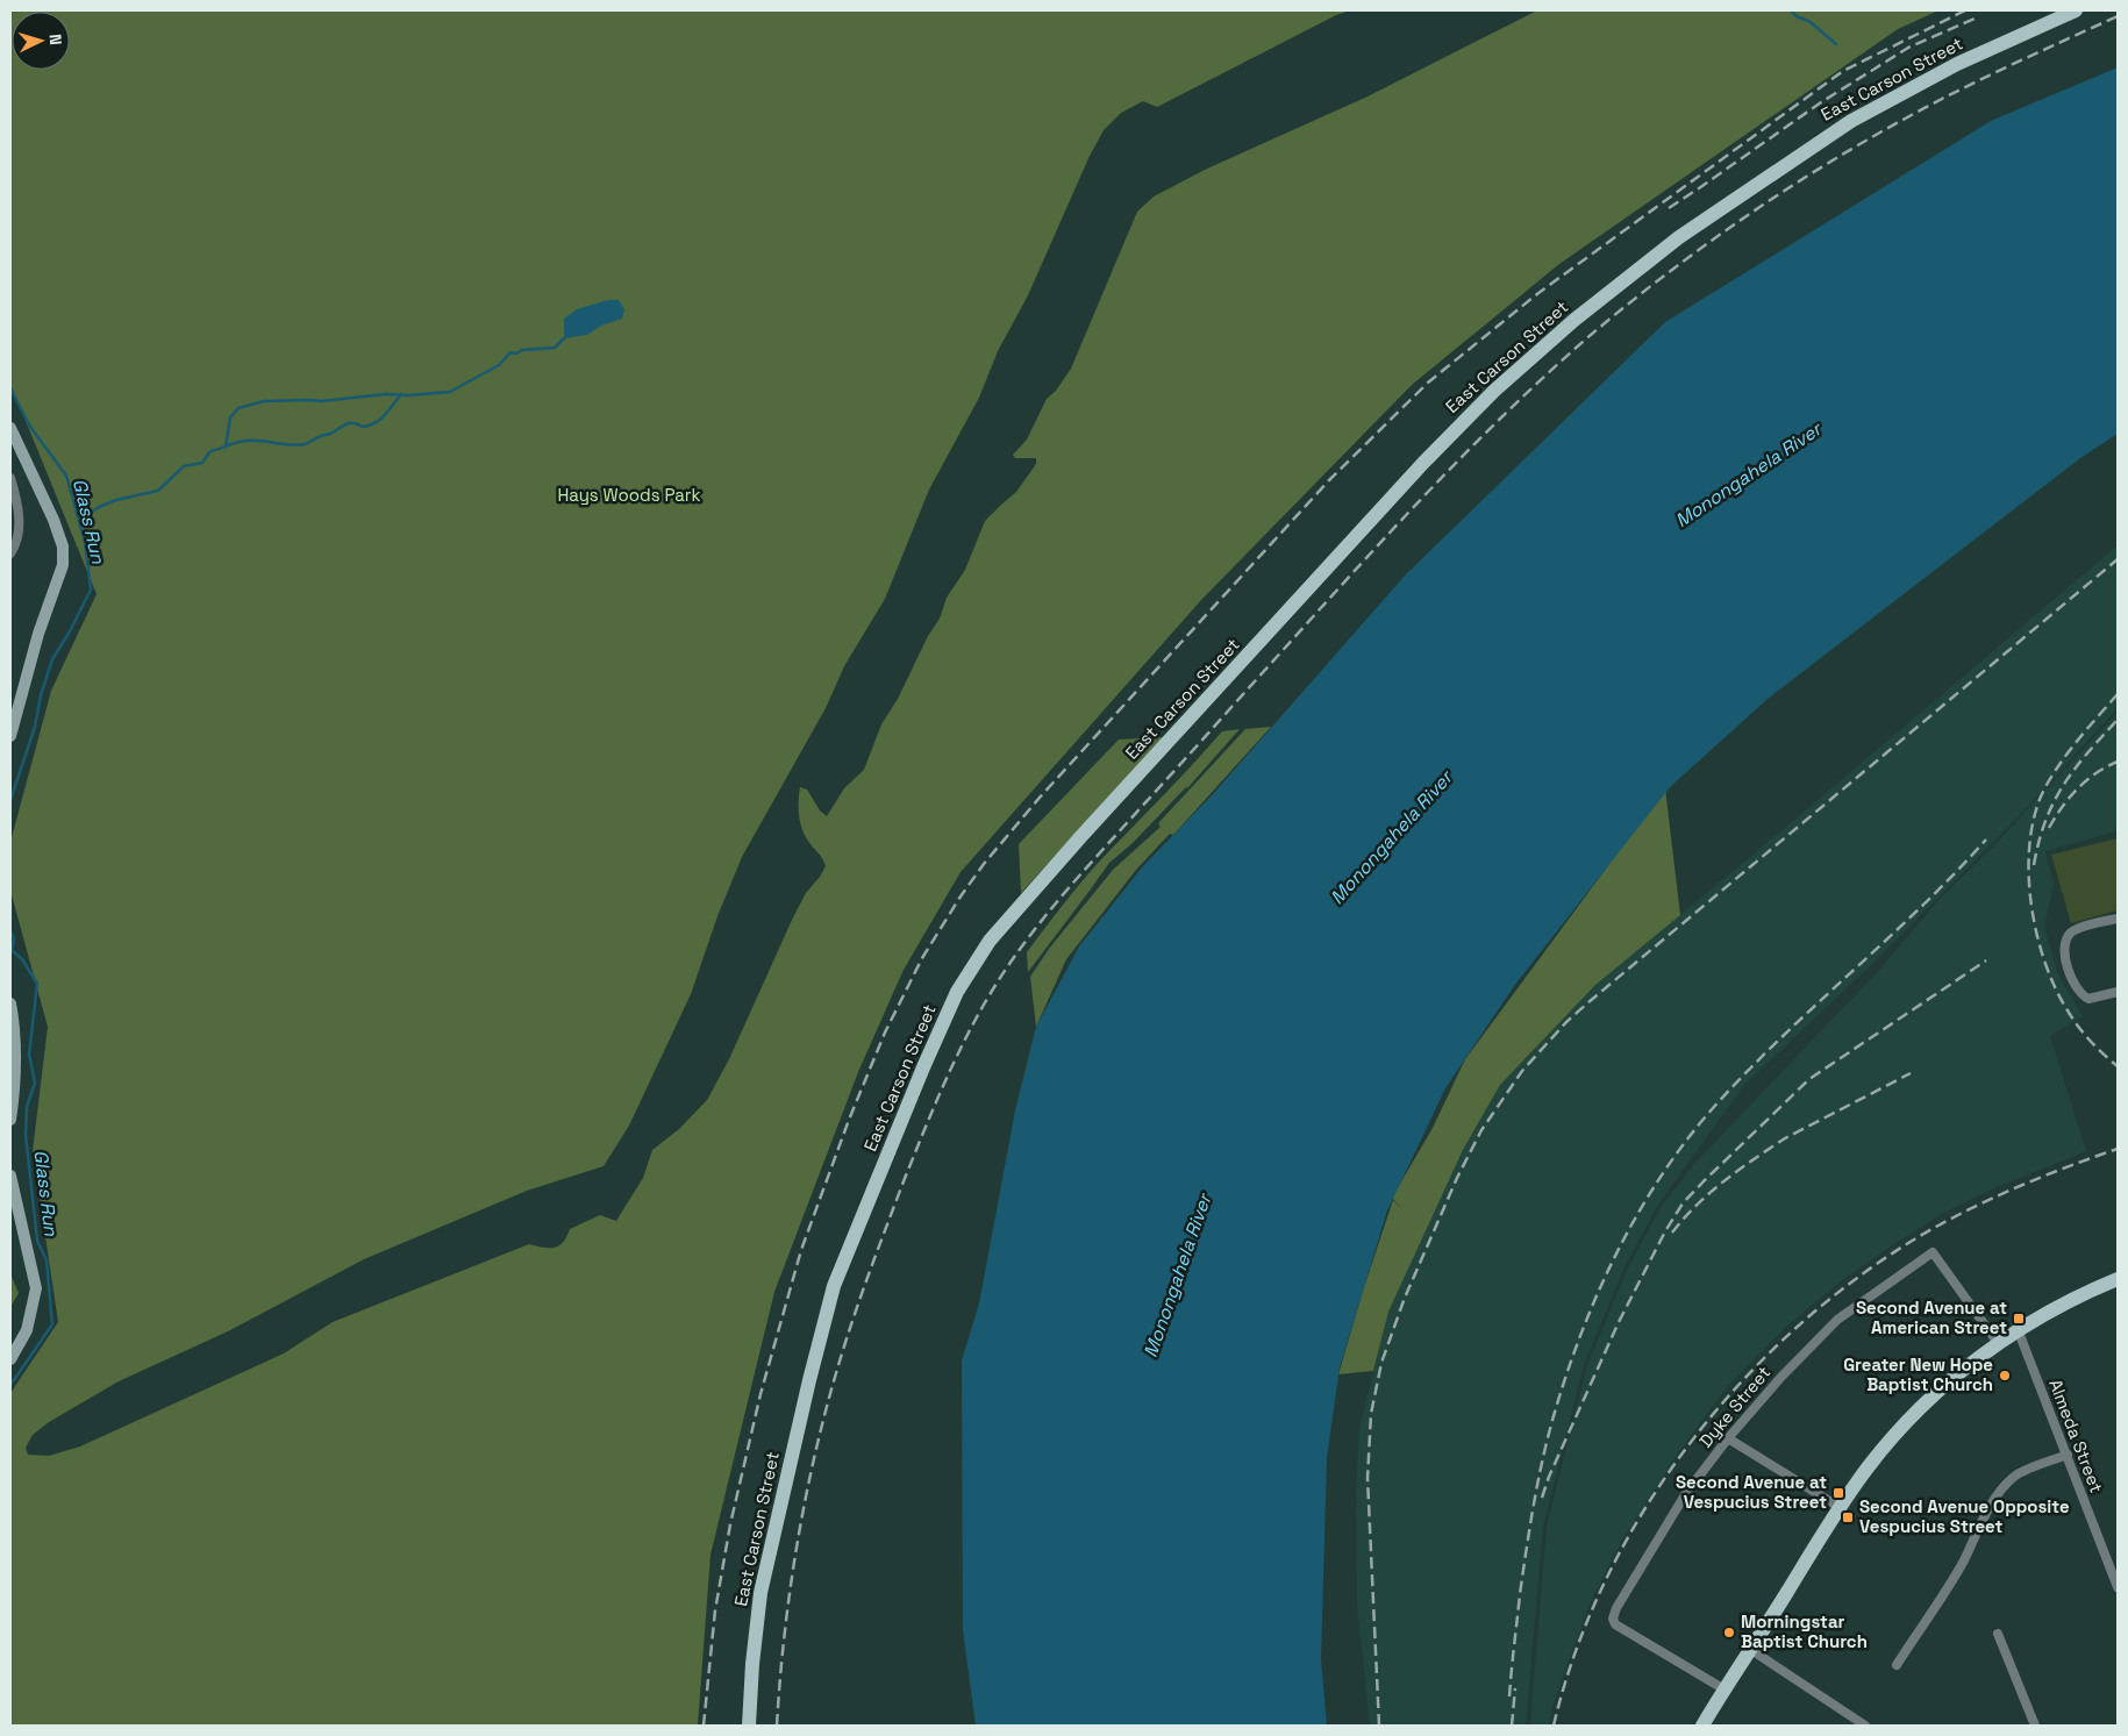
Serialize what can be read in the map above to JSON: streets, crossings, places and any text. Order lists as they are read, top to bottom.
{
  "streets": {
    "main road": ["East Carson Street"],
    "street": ["Dyke Street", "Almeda Street"]
  },
  "water": ["Monongahela River", "Glass Run"],
  "parks": ["Hays Woods Park"],
  "places": {
    "transit": ["Second Avenue at American Street", "Second Avenue at Vespucius Street", "Second Avenue Opposite Vespucius Street"],
    "other": ["Greater New Hope Baptist Church", "Morningstar Baptist Church"]
  },
  "north": "right"
}
